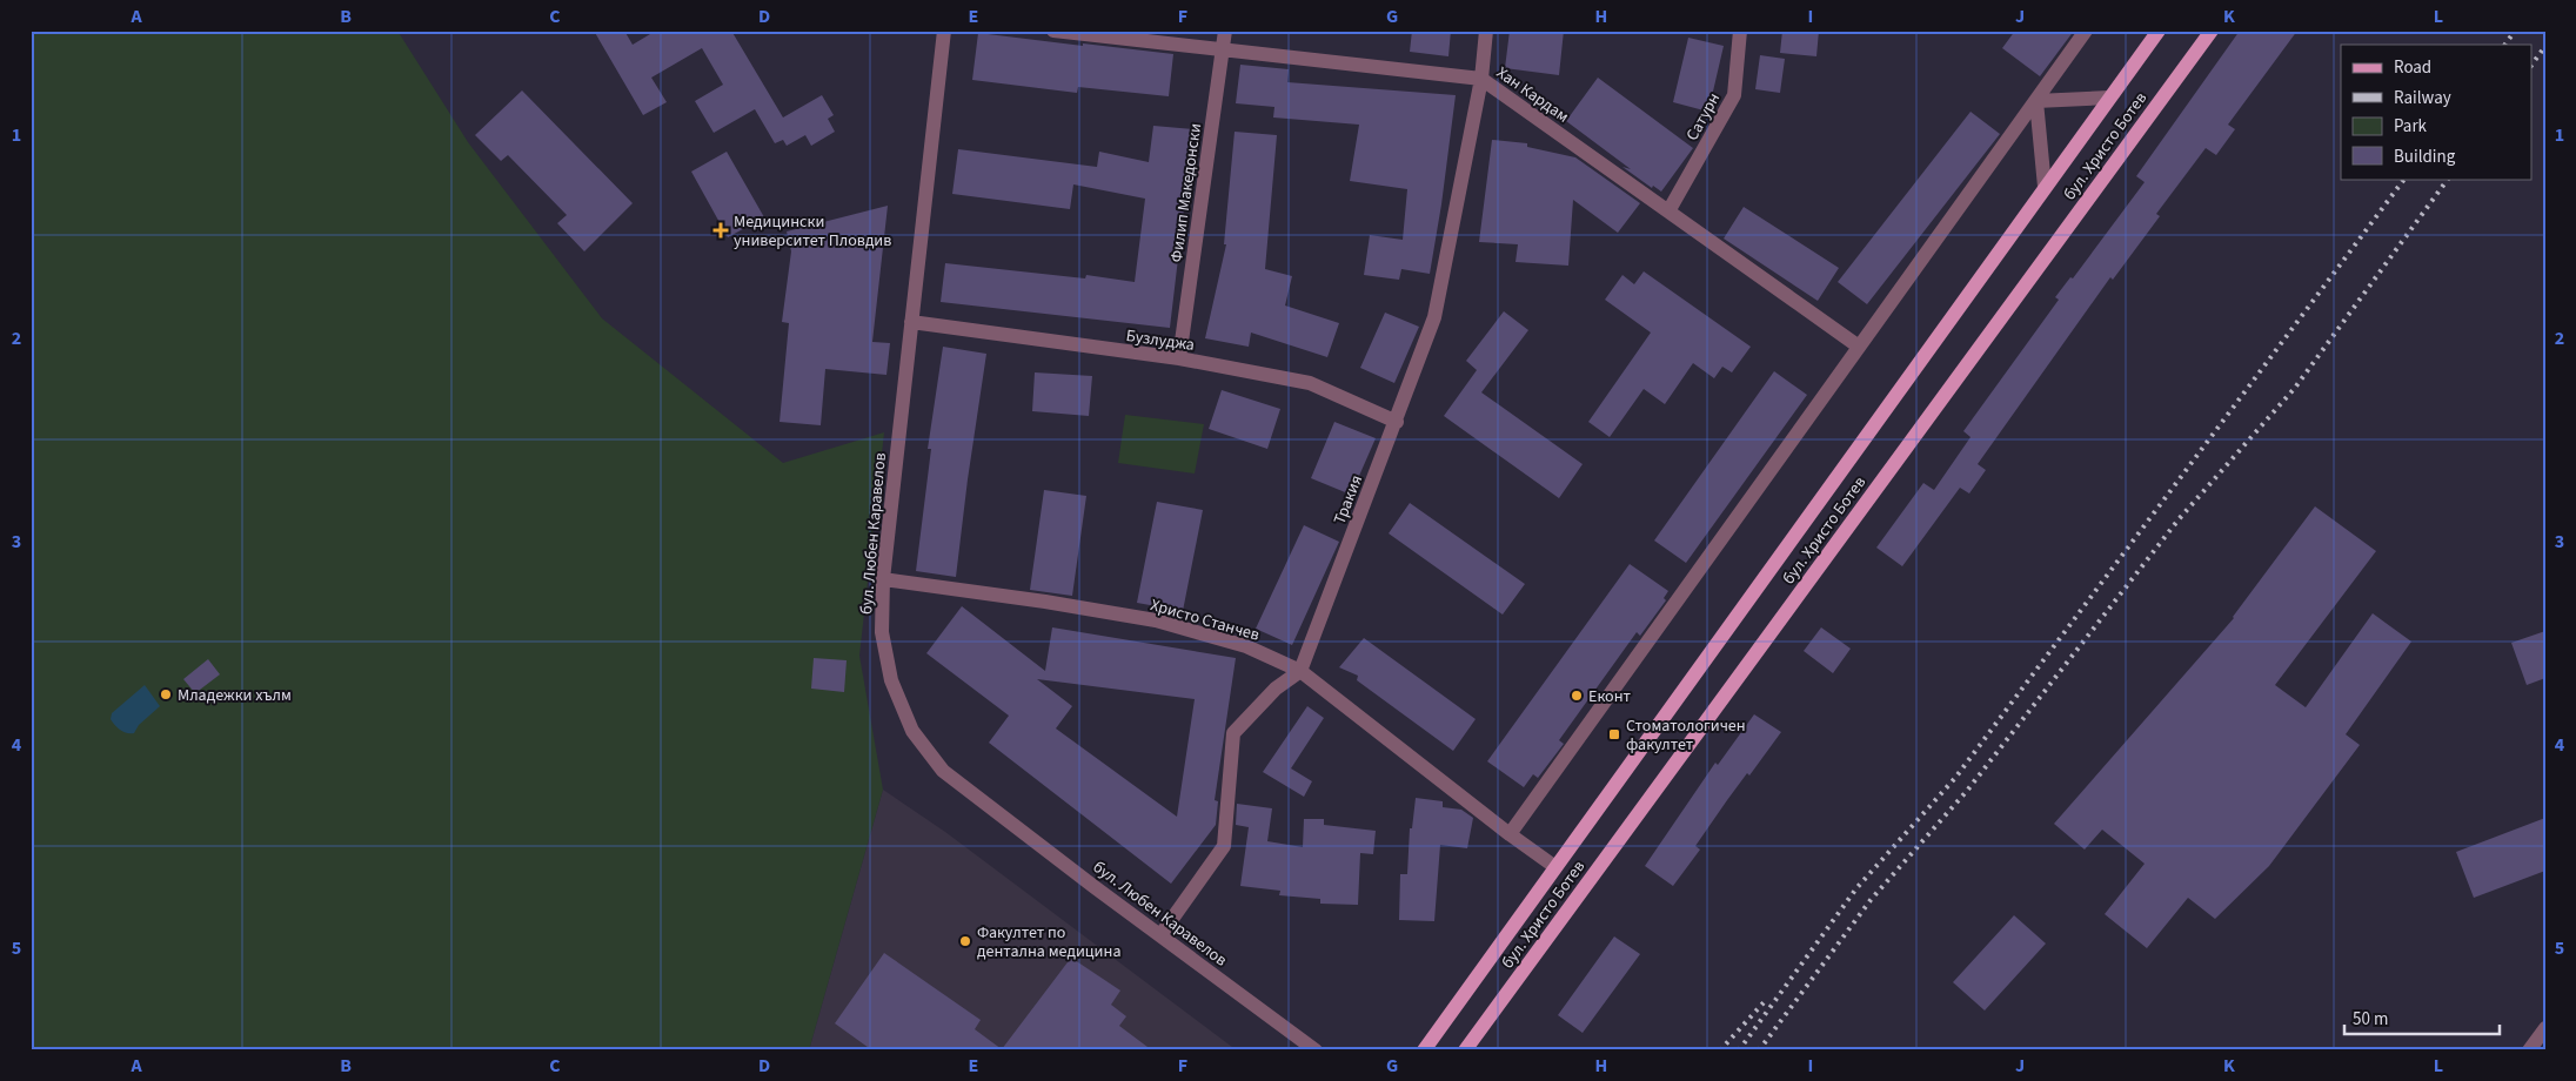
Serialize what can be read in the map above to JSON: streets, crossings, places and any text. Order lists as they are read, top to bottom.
{
  "streets": {
    "main road": ["бул. Христо Ботев"],
    "street": [
      "Хан Кардам",
      "Сатурн",
      "Филип Македонски",
      "Бузлуджа",
      "Тракия",
      "бул. Любен Каравелов",
      "Христо Станчев"
    ]
  },
  "crossings": [
    ["Хан Кардам", "Сатурн"],
    ["Хан Кардам", "Филип Македонски"],
    ["Хан Кардам", "Тракия"],
    ["бул. Христо Ботев", "Христо Станчев"],
    ["Филип Македонски", "Бузлуджа"],
    ["Бузлуджа", "Тракия"],
    ["Бузлуджа", "бул. Любен Каравелов"],
    ["Тракия", "Христо Станчев"],
    ["бул. Любен Каравелов", "Христо Станчев"]
  ],
  "places": {
    "health": ["Медицински университет Пловдив"],
    "other": ["Младежки хълм", "Еконт", "Факултет по дентална медицина"],
    "transit": ["Стоматологичен факултет"]
  },
  "legend": [
    "Road",
    "Railway",
    "Park",
    "Building"
  ],
  "scale_bar": "50 m",
  "grid": {
    "columns": [
      "A",
      "B",
      "C",
      "D",
      "E",
      "F",
      "G",
      "H",
      "I",
      "J",
      "K",
      "L"
    ],
    "rows": [
      "1",
      "2",
      "3",
      "4",
      "5"
    ]
  }
}
